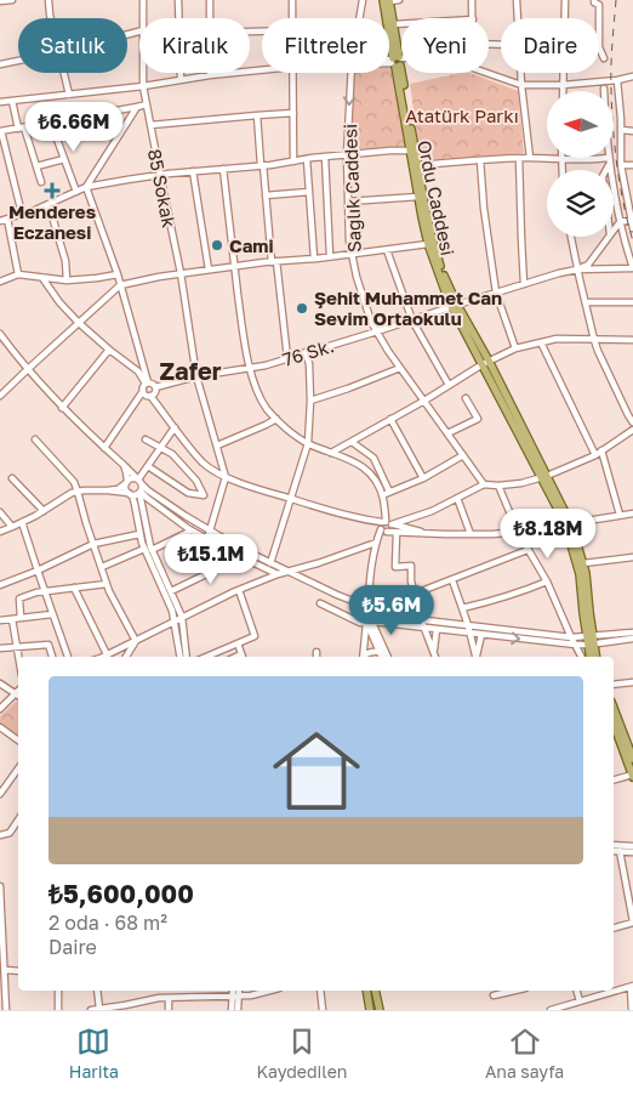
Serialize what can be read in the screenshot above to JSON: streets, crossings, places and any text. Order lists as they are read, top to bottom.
{
  "streets": {
    "main road": ["Ordu Caddesi"],
    "street": ["85 Sokak", "Sağlık Caddesi", "76 Sk."]
  },
  "crossings": [
    ["85 Sokak", "76 Sk."],
    ["Sağlık Caddesi", "76 Sk."],
    ["Ordu Caddesi", "76 Sk."]
  ],
  "districts": ["Zafer"],
  "parks": ["Atatürk Parkı"],
  "places": {
    "health": ["Menderes Eczanesi"],
    "other": ["Cami", "Şehit Muhammet Can Sevim Ortaokulu"]
  },
  "north": "left",
  "page": {
    "chip": [
      "Satılık",
      "Kiralık",
      "Filtreler",
      "Yeni",
      "Daire"
    ],
    "price": [
      "₺6.66M",
      "₺8.18M",
      "₺15.1M",
      "₺5.6M"
    ],
    "list": [
      {
        "name": "₺5,600,000",
        "note": "2 oda · 68 m² · Daire"
      }
    ],
    "tabs": ["Harita", "Kaydedilen", "Ana sayfa"]
  }
}
